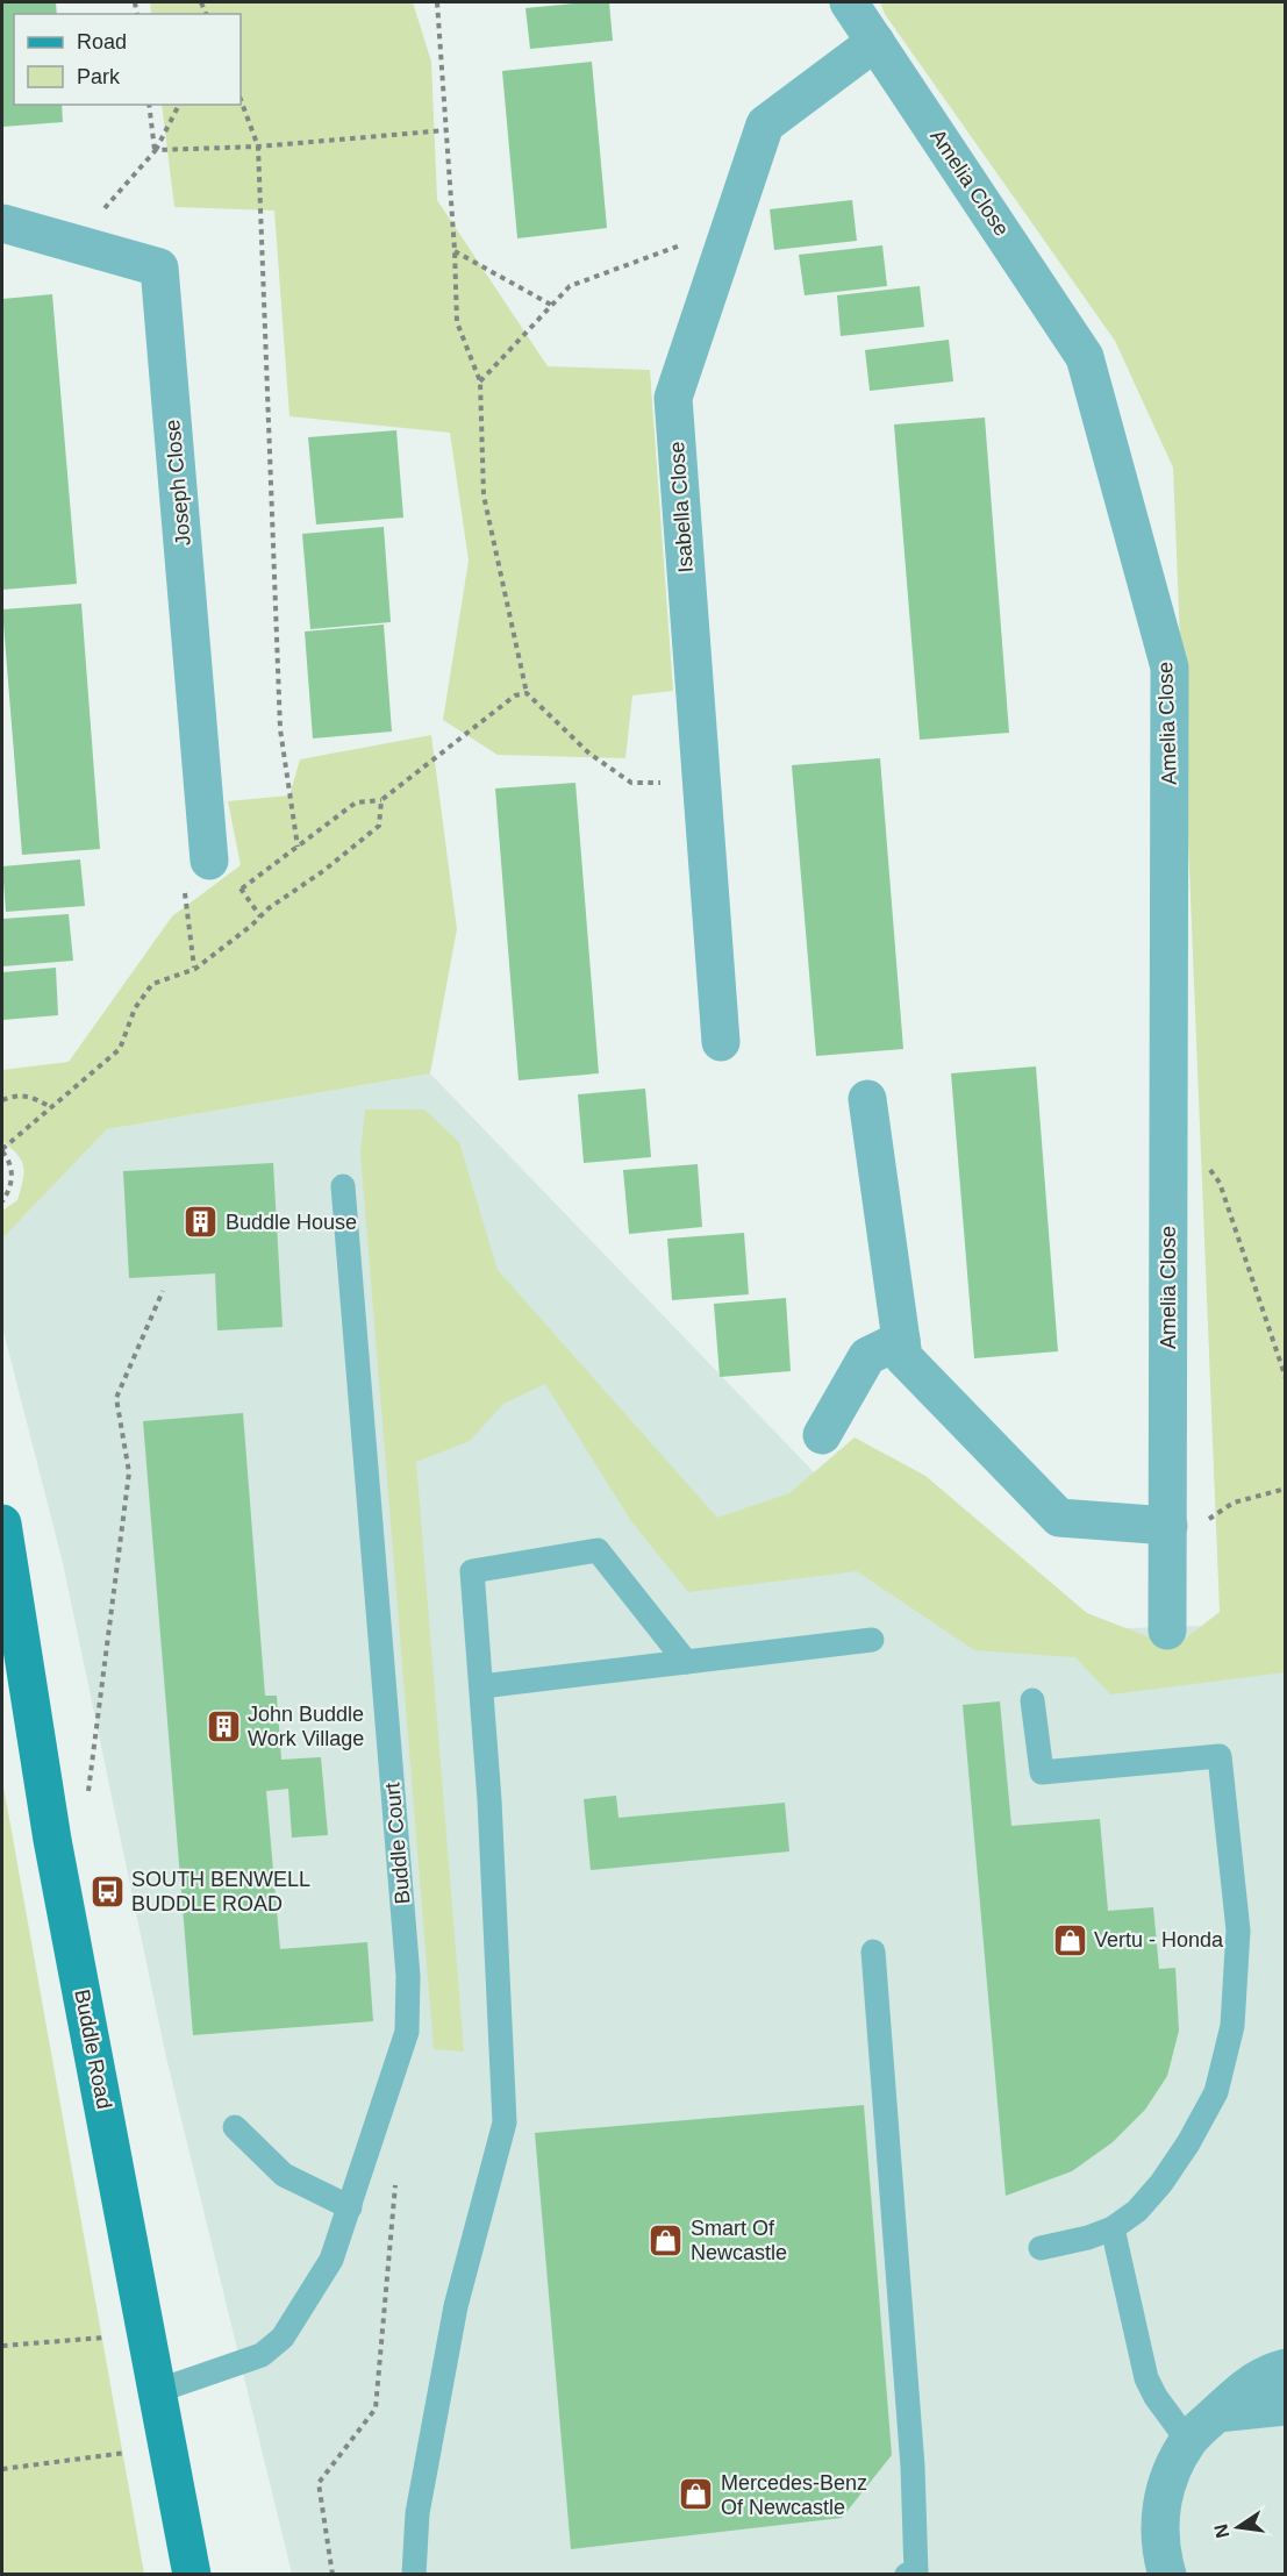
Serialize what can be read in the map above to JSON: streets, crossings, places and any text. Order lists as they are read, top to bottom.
{
  "streets": {
    "street": [
      "Amelia Close",
      "Joseph Close",
      "Isabella Close",
      "Buddle Road"
    ],
    "lane": ["Buddle Court"]
  },
  "crossings": [
    ["Amelia Close", "Isabella Close"],
    ["Buddle Court", "Buddle Road"]
  ],
  "places": {
    "building": ["Buddle House", "John Buddle Work Village"],
    "bus stop": ["SOUTH BENWELL BUDDLE ROAD"],
    "shop": ["Vertu - Honda", "Smart Of Newcastle", "Mercedes-Benz Of Newcastle"]
  },
  "legend": ["Road", "Park"],
  "north": "left"
}
